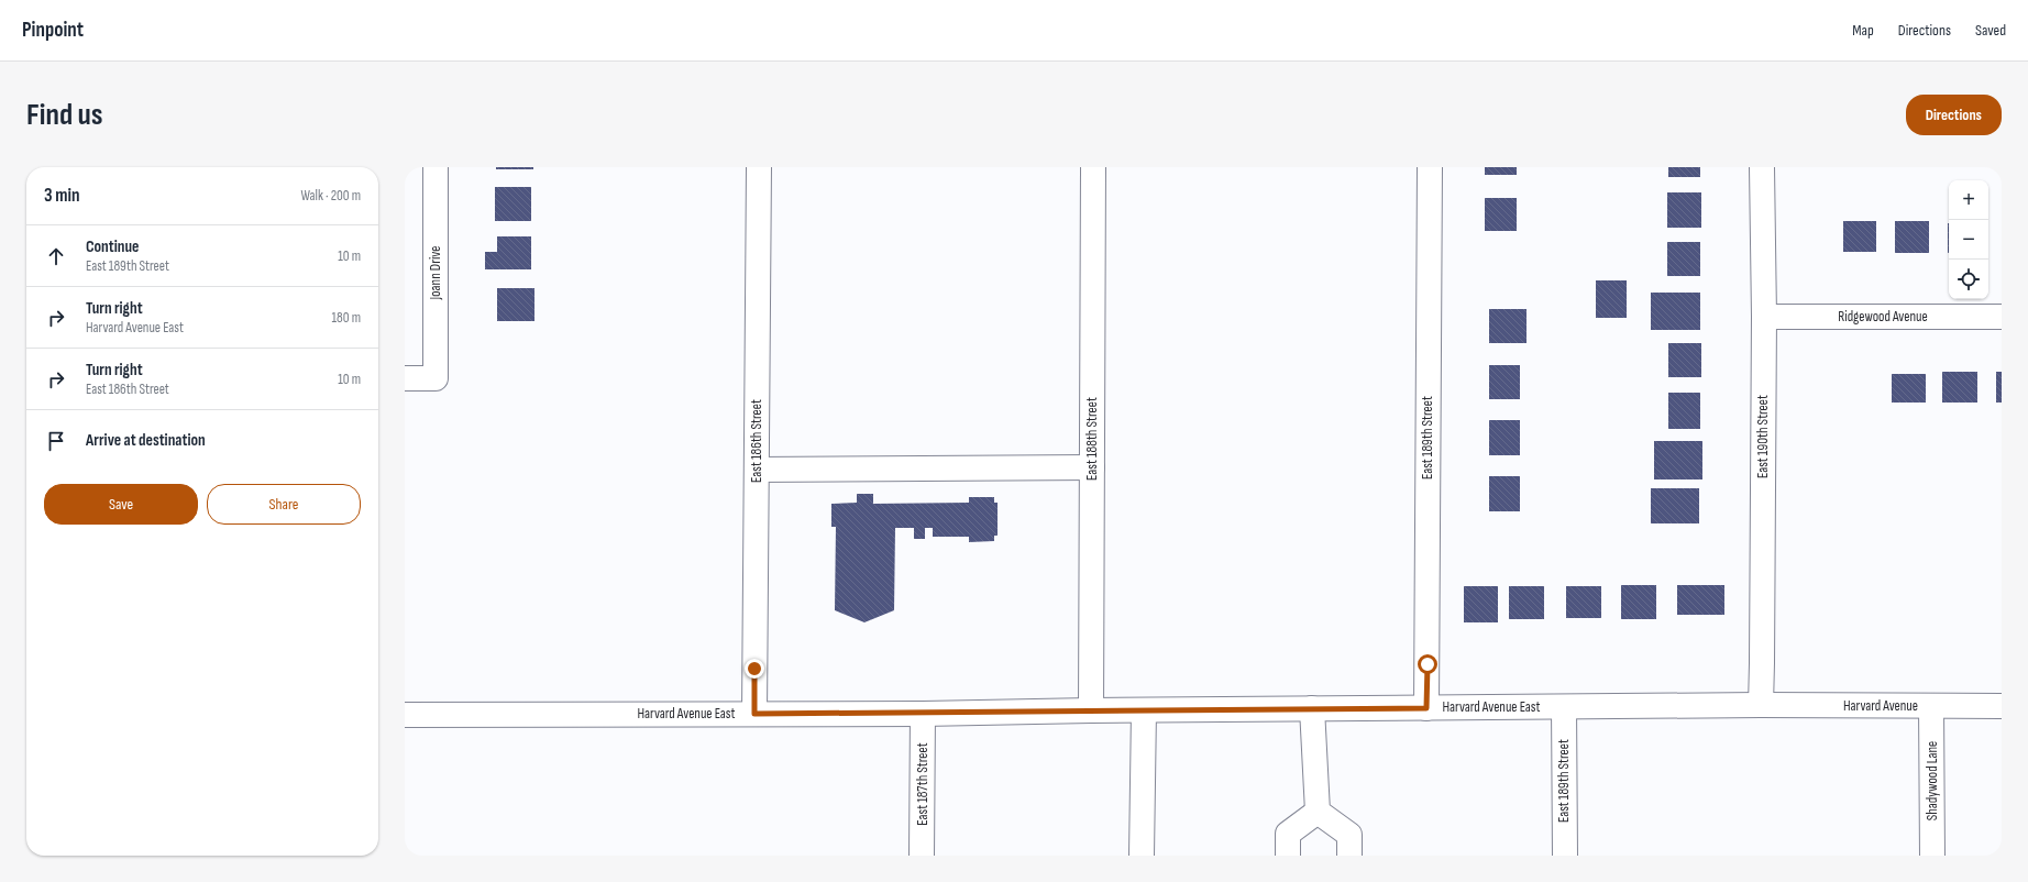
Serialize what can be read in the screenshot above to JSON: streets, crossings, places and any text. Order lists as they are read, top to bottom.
{
  "streets": {
    "street": [
      "Joann Drive",
      "Ridgewood Avenue",
      "East 190th Street",
      "East 189th Street",
      "East 188th Street",
      "East 186th Street",
      "Harvard Avenue",
      "Harvard Avenue East",
      "Shadywood Lane",
      "East 187th Street"
    ]
  },
  "crossings": [
    ["Ridgewood Avenue", "East 190th Street"],
    ["East 190th Street", "Harvard Avenue"],
    ["East 190th Street", "Harvard Avenue East"],
    ["East 189th Street", "Harvard Avenue East"],
    ["East 188th Street", "Harvard Avenue East"],
    ["East 186th Street", "Harvard Avenue East"],
    ["Harvard Avenue", "Harvard Avenue East"],
    ["Harvard Avenue", "Shadywood Lane"],
    ["Harvard Avenue East", "East 187th Street"]
  ],
  "page": {
    "header": "Pinpoint",
    "nav": ["Map", "Directions", "Saved"],
    "buttons": [
      "Directions",
      ["Save", "Share"]
    ],
    "title": "Find us",
    "heading": ["3 min", "Walk · 200 m"],
    "map_buttons": ["+", "−"],
    "list": [
      ["Continue", "East 189th Street", "10 m"],
      ["Turn right", "Harvard Avenue East", "180 m"],
      ["Turn right", "East 186th Street", "10 m"],
      "Arrive at destination"
    ]
  }
}
